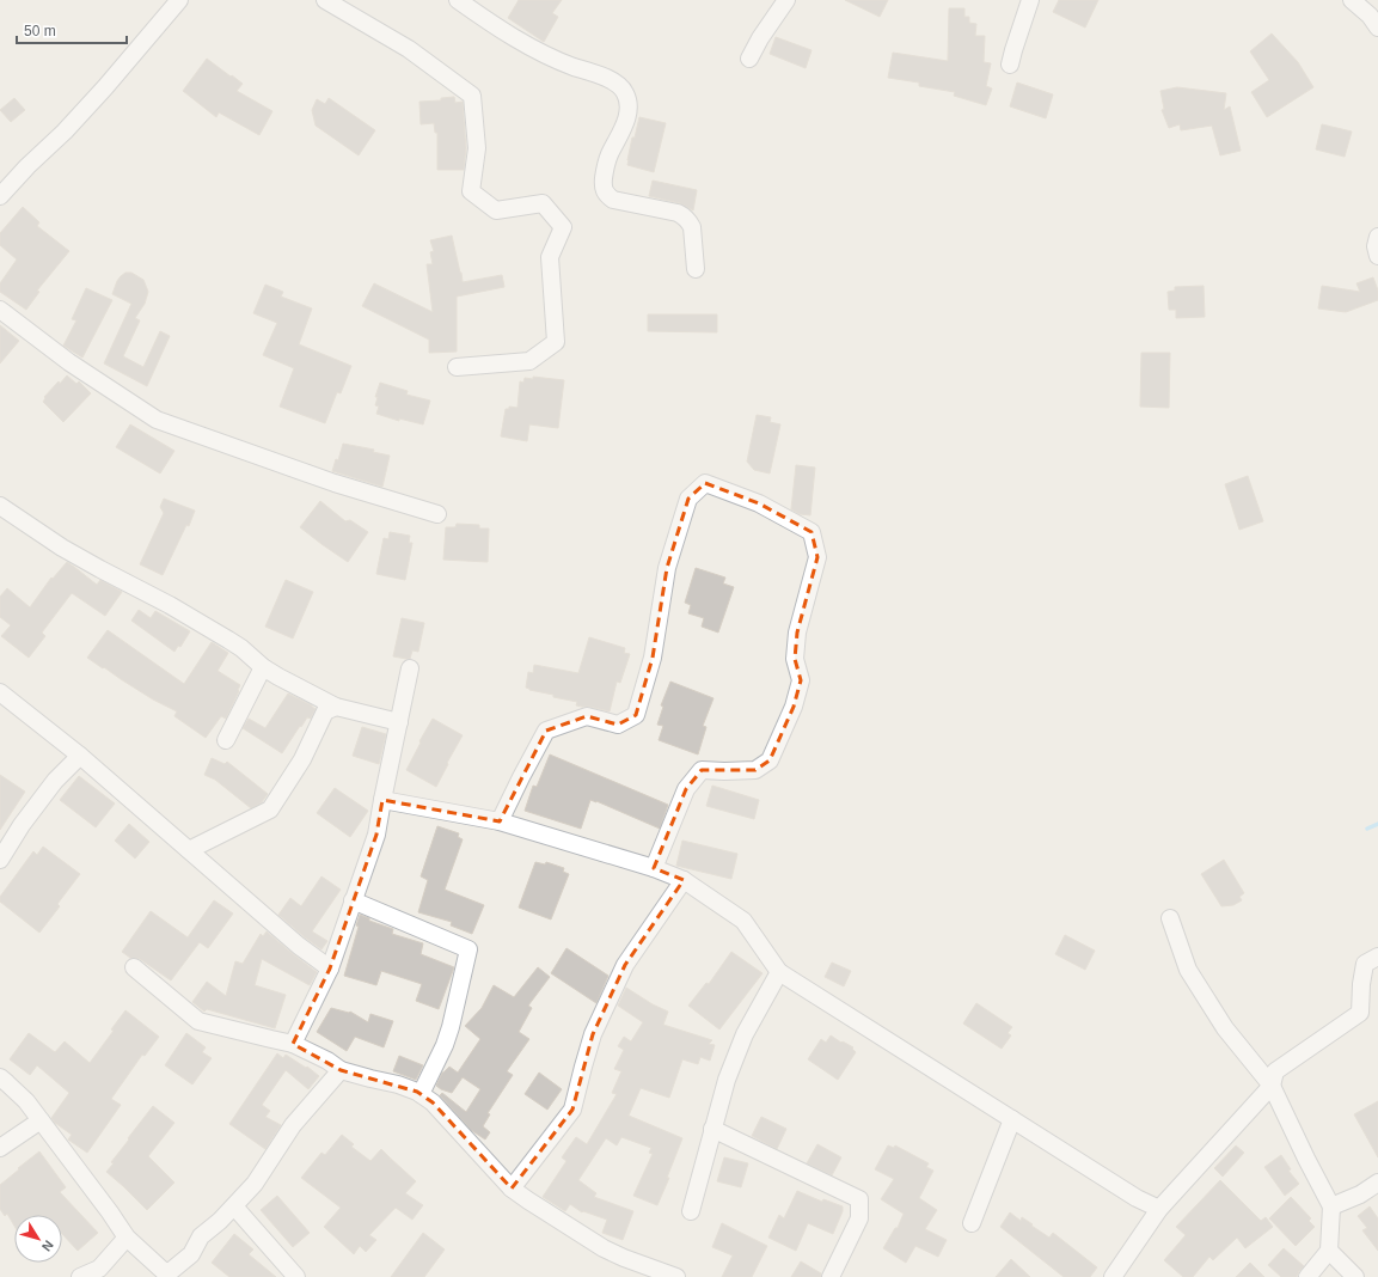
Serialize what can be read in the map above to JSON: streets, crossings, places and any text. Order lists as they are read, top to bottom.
{
  "scale_bar": "50 m",
  "north": "bottom right"
}
